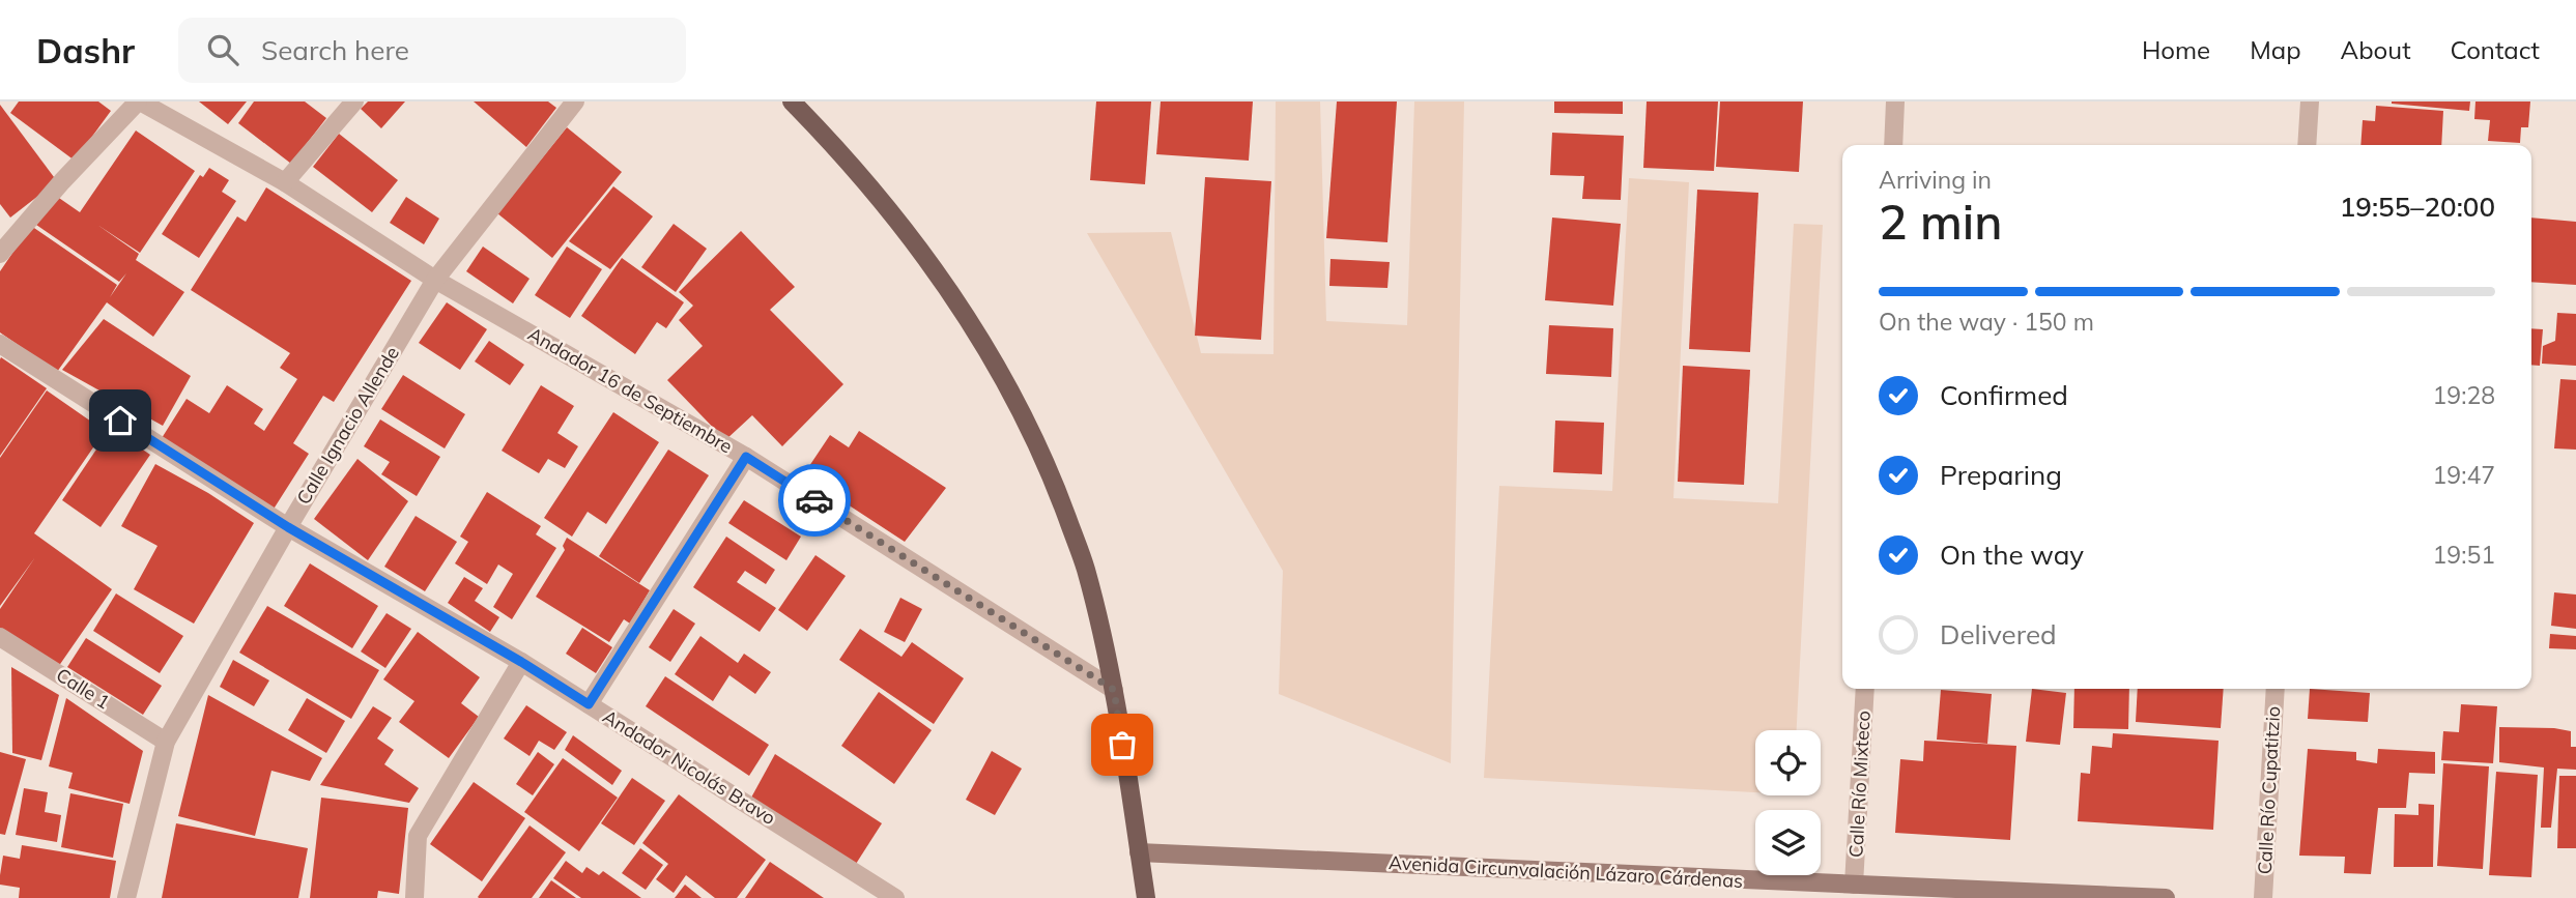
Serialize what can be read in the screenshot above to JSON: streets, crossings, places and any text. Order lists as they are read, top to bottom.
{
  "streets": {
    "street": [
      "Andador 16 de Septiembre",
      "Calle Ignacio Allende",
      "Calle 1",
      "Andador Nicolás Bravo",
      "Calle Río Mixteco",
      "Calle Río Cupatitzio",
      "Avenida Circunvalación Lázaro Cárdenas"
    ]
  },
  "crossings": [
    ["Andador 16 de Septiembre", "Calle Ignacio Allende"],
    ["Calle Ignacio Allende", "Calle 1"],
    ["Calle Ignacio Allende", "Andador Nicolás Bravo"],
    ["Calle Río Mixteco", "Avenida Circunvalación Lázaro Cárdenas"]
  ],
  "page": {
    "header": "Dashr",
    "search": "Search here",
    "nav": [
      "Home",
      "Map",
      "About",
      "Contact"
    ],
    "heading": ["2 min", "Arriving in", "19:55–20:00"],
    "bar": "On the way · 150 m",
    "list": [
      ["Confirmed", "19:28"],
      ["Preparing", "19:47"],
      ["On the way", "19:51"],
      "Delivered"
    ]
  }
}
